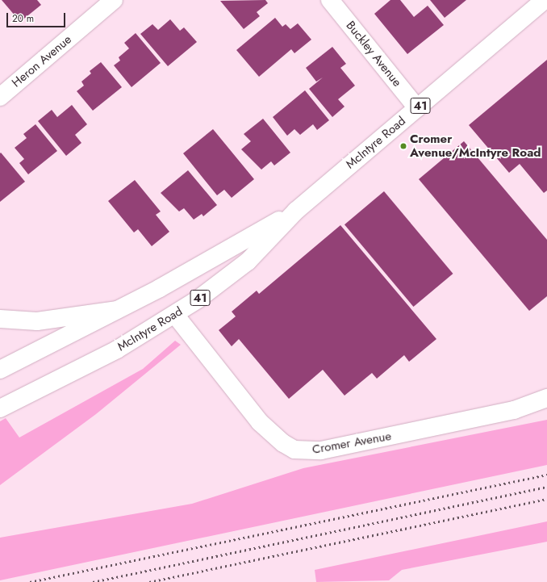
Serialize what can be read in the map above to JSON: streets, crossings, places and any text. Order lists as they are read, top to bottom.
{
  "streets": {
    "main road": [
      "Buckley Avenue",
      "Heron Avenue",
      "41",
      "McIntyre Road",
      "Cromer Avenue"
    ]
  },
  "crossings": [
    ["Buckley Avenue", "McIntyre Road"],
    ["McIntyre Road", "Cromer Avenue"]
  ],
  "places": ["Cromer Avenue/McIntyre Road"],
  "scale_bar": "20 m"
}
